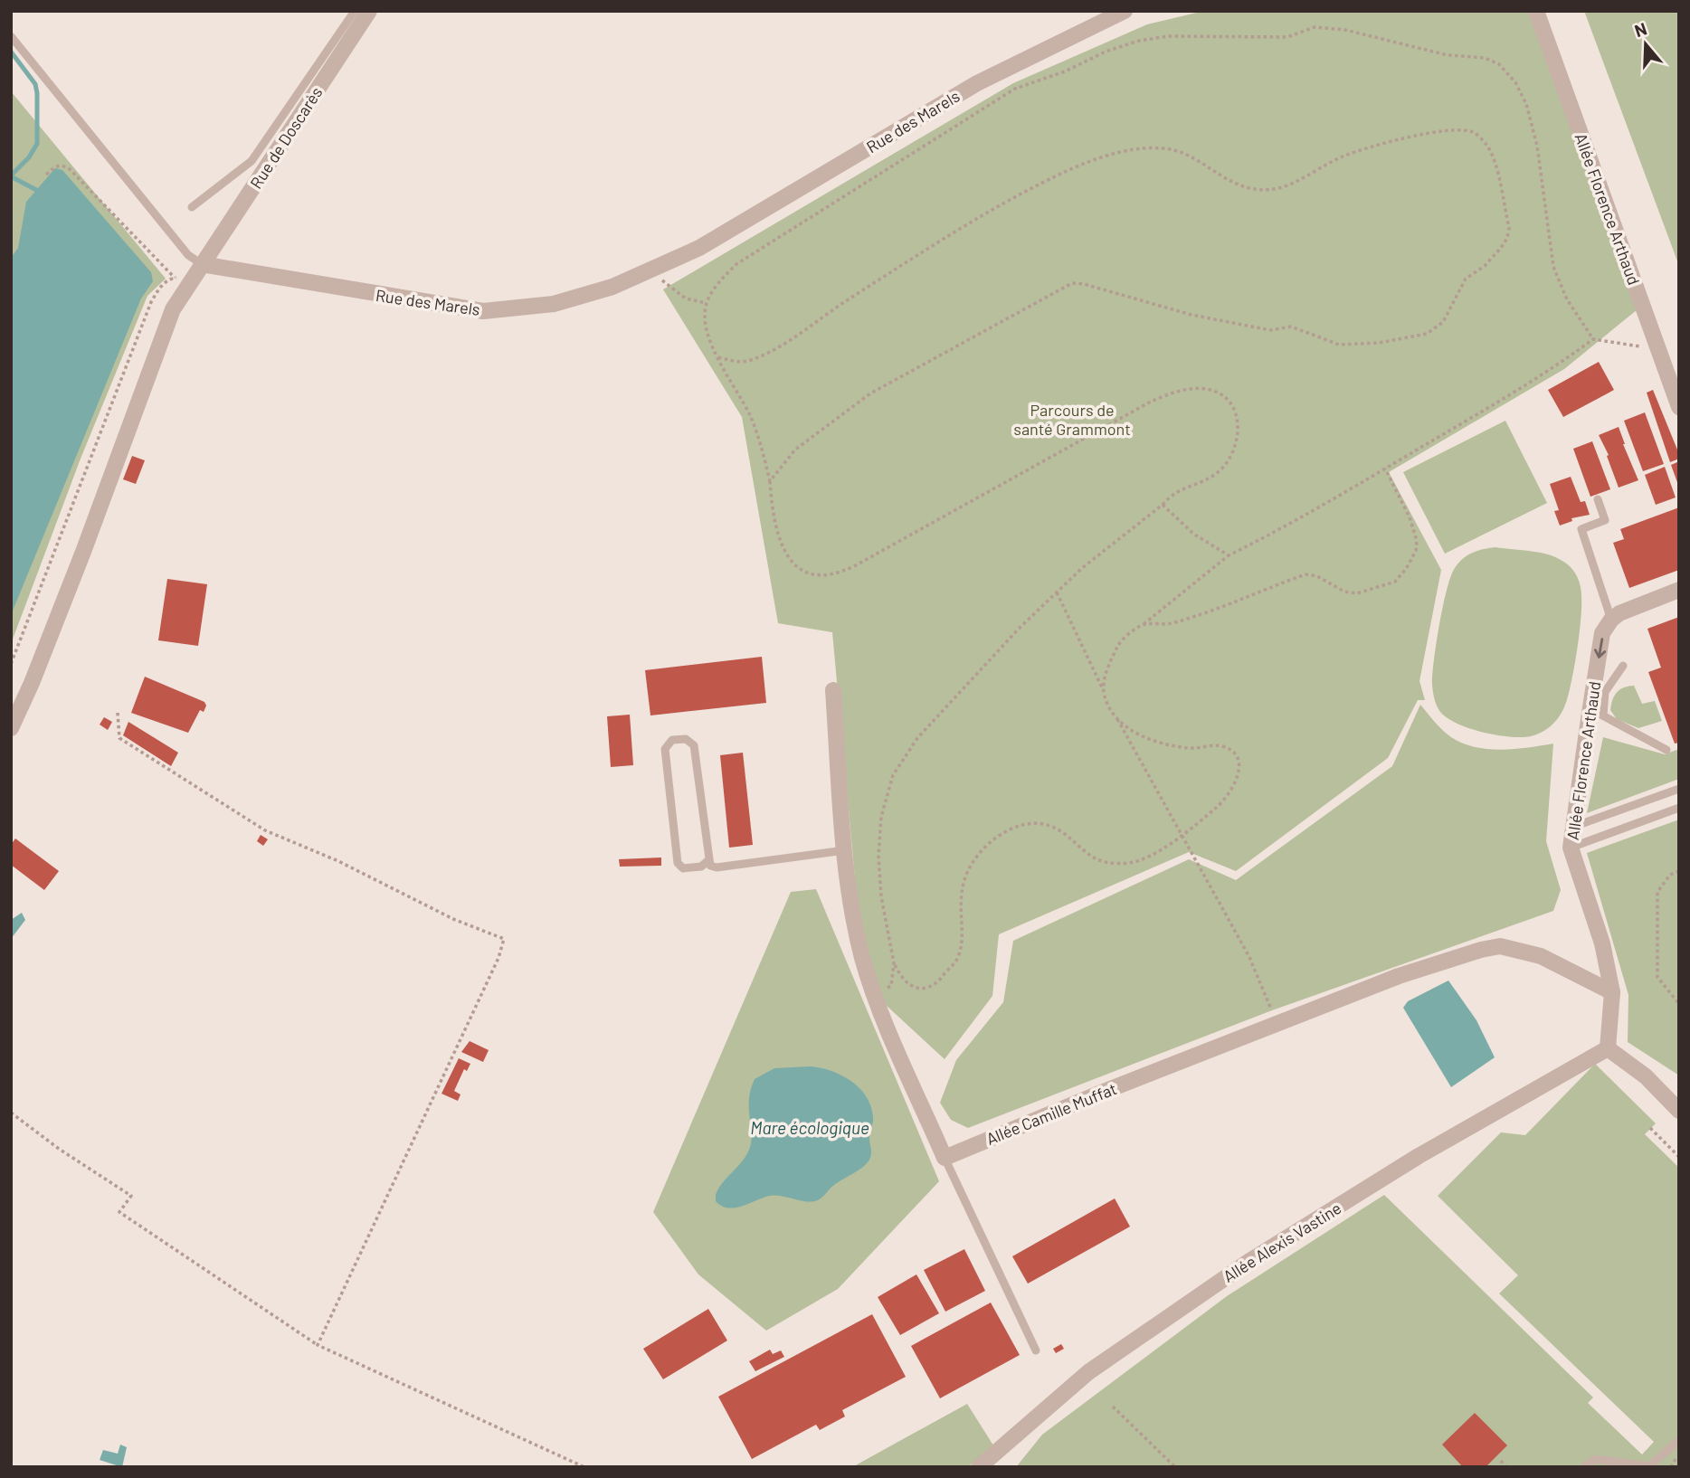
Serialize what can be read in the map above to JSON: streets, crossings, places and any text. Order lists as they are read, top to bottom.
{
  "streets": {
    "street": [
      "Rue des Marels",
      "Rue de Doscarès",
      "Allée Florence Arthaud",
      "Allée Camille Muffat",
      "Allée Alexis Vastine"
    ]
  },
  "crossings": [
    ["Rue des Marels", "Rue de Doscarès"],
    ["Allée Florence Arthaud", "Allée Camille Muffat"],
    ["Allée Florence Arthaud", "Allée Alexis Vastine"]
  ],
  "water": ["Mare écologique"],
  "parks": ["Parcours de santé Grammont"],
  "north": "top"
}
